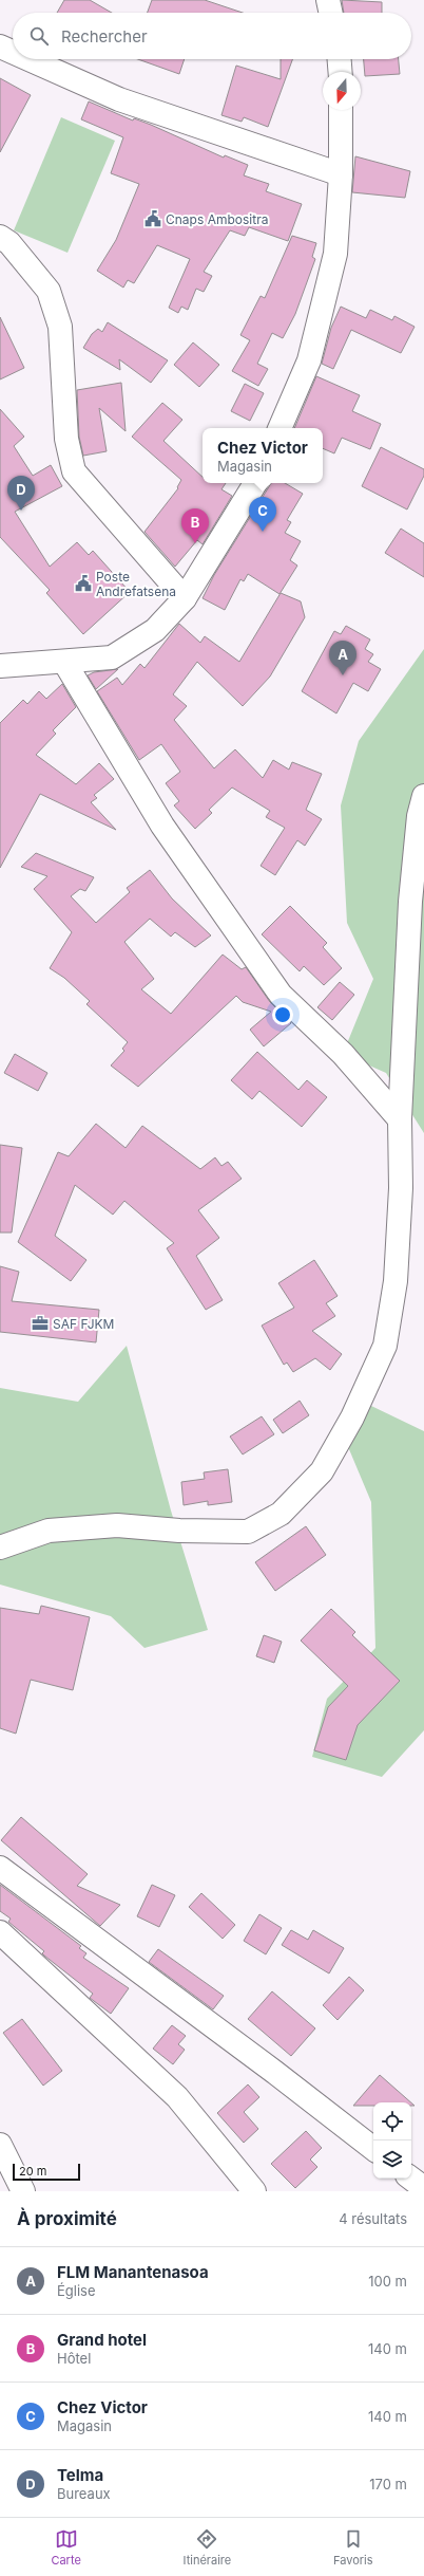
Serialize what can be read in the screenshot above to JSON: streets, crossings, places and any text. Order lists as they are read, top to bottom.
{
  "places": {
    "public building": ["Cnaps Ambositra", "Poste Andrefatsena"],
    "office": ["SAF FJKM"]
  },
  "scale_bar": "20 m",
  "north": "bottom",
  "page": {
    "search": "Rechercher",
    "popup": ["Chez Victor", "Magasin"],
    "pins": [
      "D",
      "C",
      "B",
      "A"
    ],
    "scale": "20 m",
    "heading": ["À proximité", "4 résultats"],
    "list": [
      {
        "mark": "A",
        "name": "FLM Manantenasoa",
        "note": "Église",
        "value": "100 m"
      },
      {
        "mark": "B",
        "name": "Grand hotel",
        "note": "Hôtel",
        "value": "140 m"
      },
      {
        "mark": "C",
        "name": "Chez Victor",
        "note": "Magasin",
        "value": "140 m"
      },
      {
        "mark": "D",
        "name": "Telma",
        "note": "Bureaux",
        "value": "170 m"
      }
    ],
    "nav": ["Carte", "Itinéraire", "Favoris"]
  }
}
